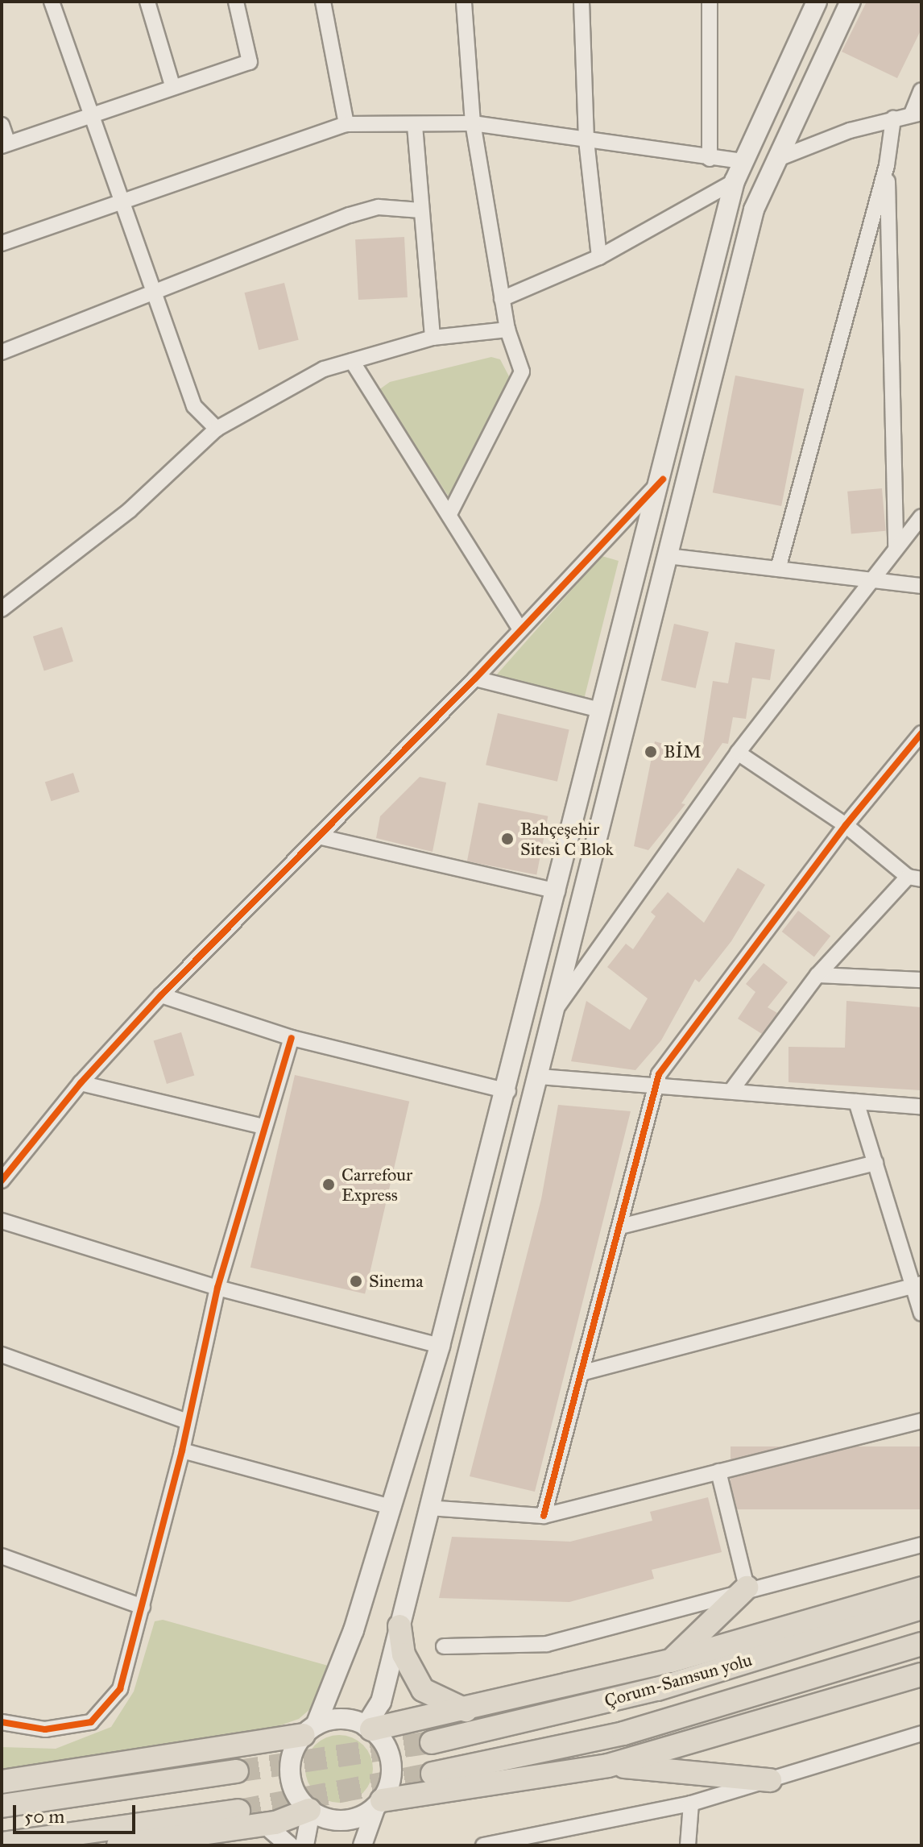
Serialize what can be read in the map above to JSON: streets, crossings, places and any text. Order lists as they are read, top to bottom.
{
  "streets": {
    "highway": ["Çorum-Samsun yolu"]
  },
  "places": [
    "BİM",
    "Bahçeşehir Sitesi C Blok",
    "Carrefour Express",
    "Sinema"
  ],
  "scale_bar": "50 m"
}
